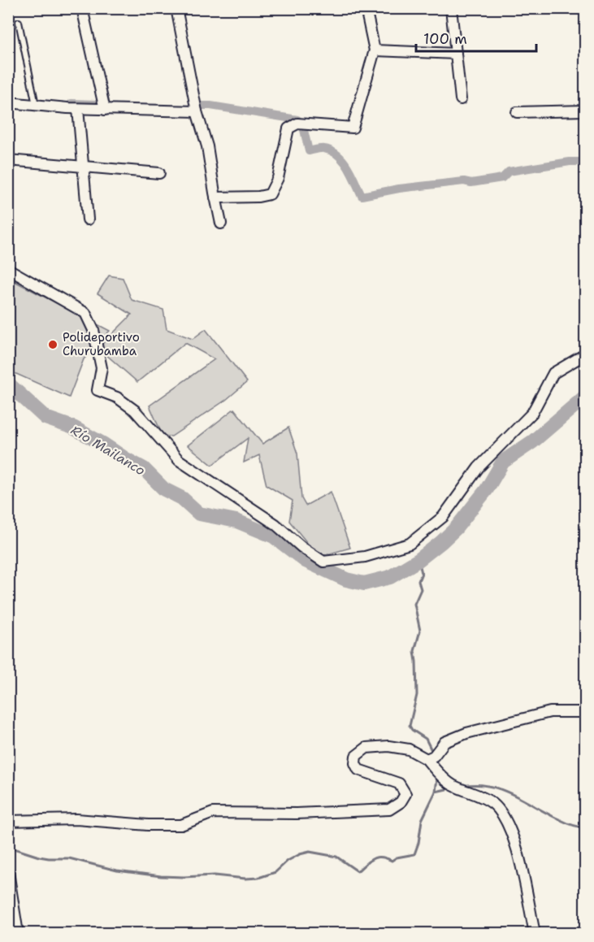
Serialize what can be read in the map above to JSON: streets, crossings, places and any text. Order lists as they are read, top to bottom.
{
  "water": ["Río Mailanco"],
  "places": ["Polideportivo Churubamba"],
  "scale_bar": "100 m"
}
